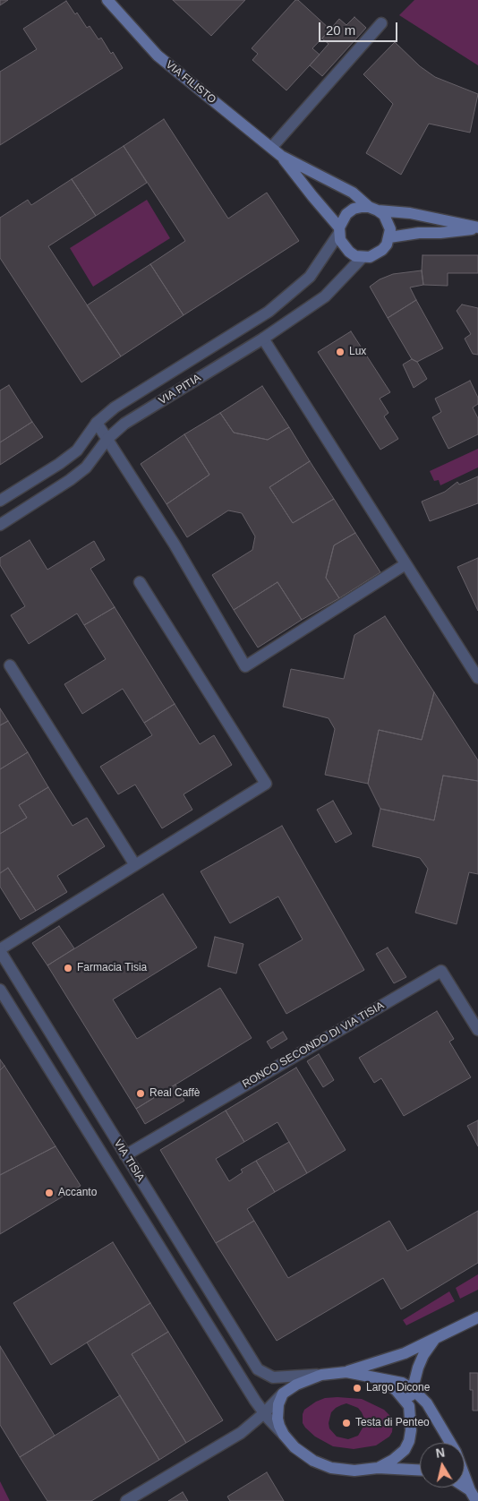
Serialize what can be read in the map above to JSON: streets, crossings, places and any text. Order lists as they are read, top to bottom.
{
  "streets": {
    "street": [
      "VIA FILISTO",
      "VIA PITIA",
      "RONCO SECONDO DI VIA TISIA",
      "VIA TISIA"
    ]
  },
  "crossings": [
    ["RONCO SECONDO DI VIA TISIA", "VIA TISIA"]
  ],
  "places": [
    "Lux",
    "Farmacia Tisia",
    "Real Caffè",
    "Accanto",
    "Largo Dicone",
    "Testa di Penteo"
  ],
  "scale_bar": "20 m",
  "north": "top"
}
